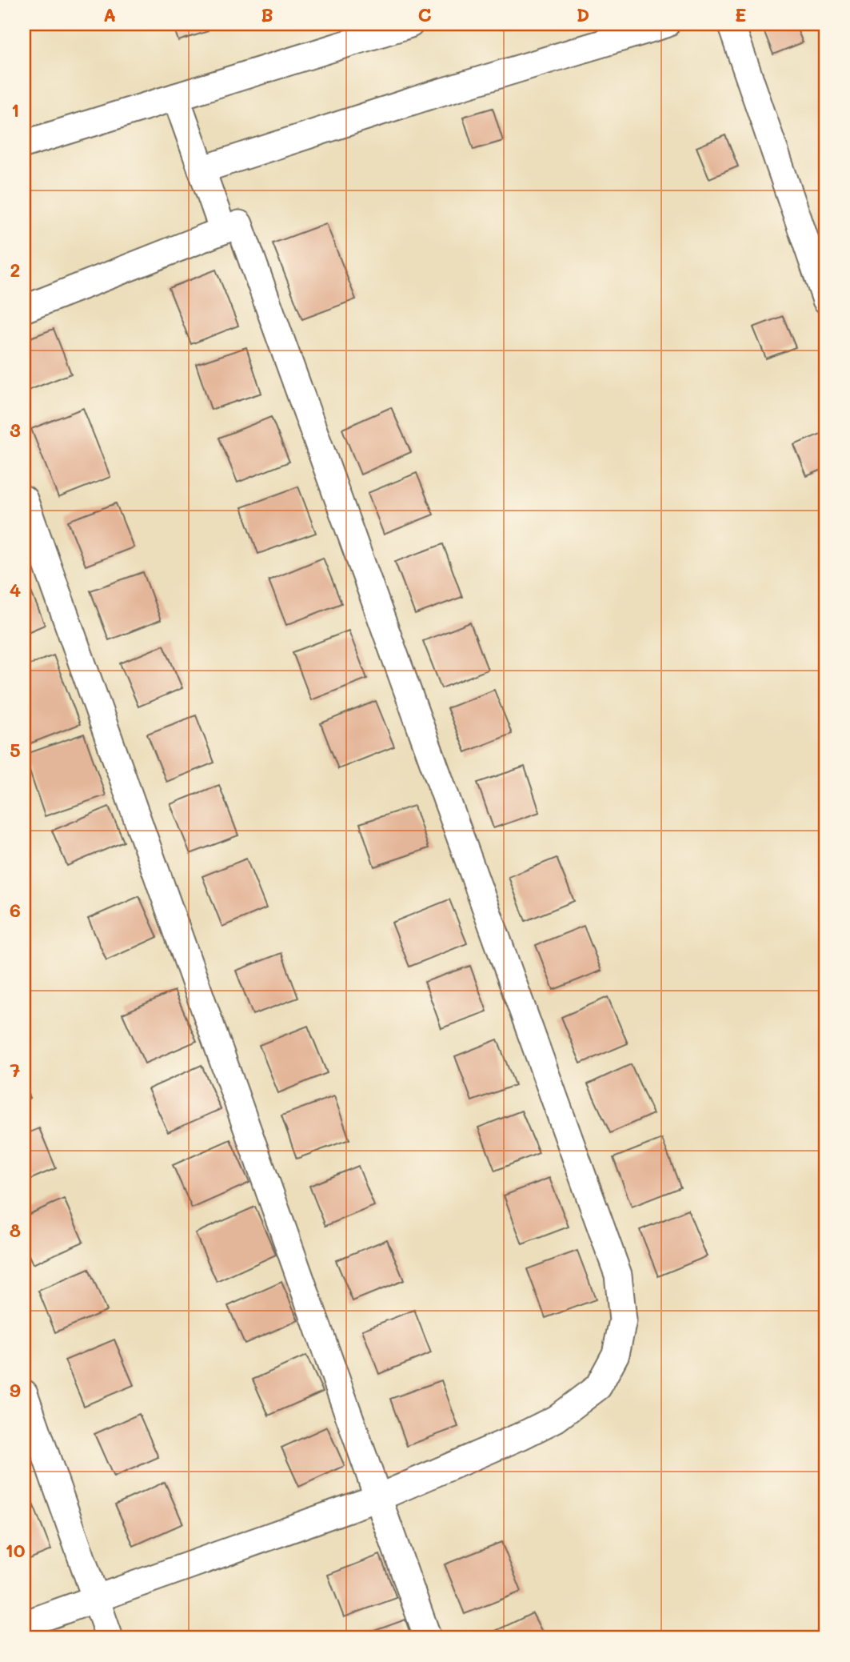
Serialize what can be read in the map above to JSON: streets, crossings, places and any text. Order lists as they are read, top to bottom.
{
  "grid": {
    "columns": [
      "A",
      "B",
      "C",
      "D",
      "E"
    ],
    "rows": [
      "1",
      "2",
      "3",
      "4",
      "5",
      "6",
      "7",
      "8",
      "9",
      "10"
    ]
  }
}
